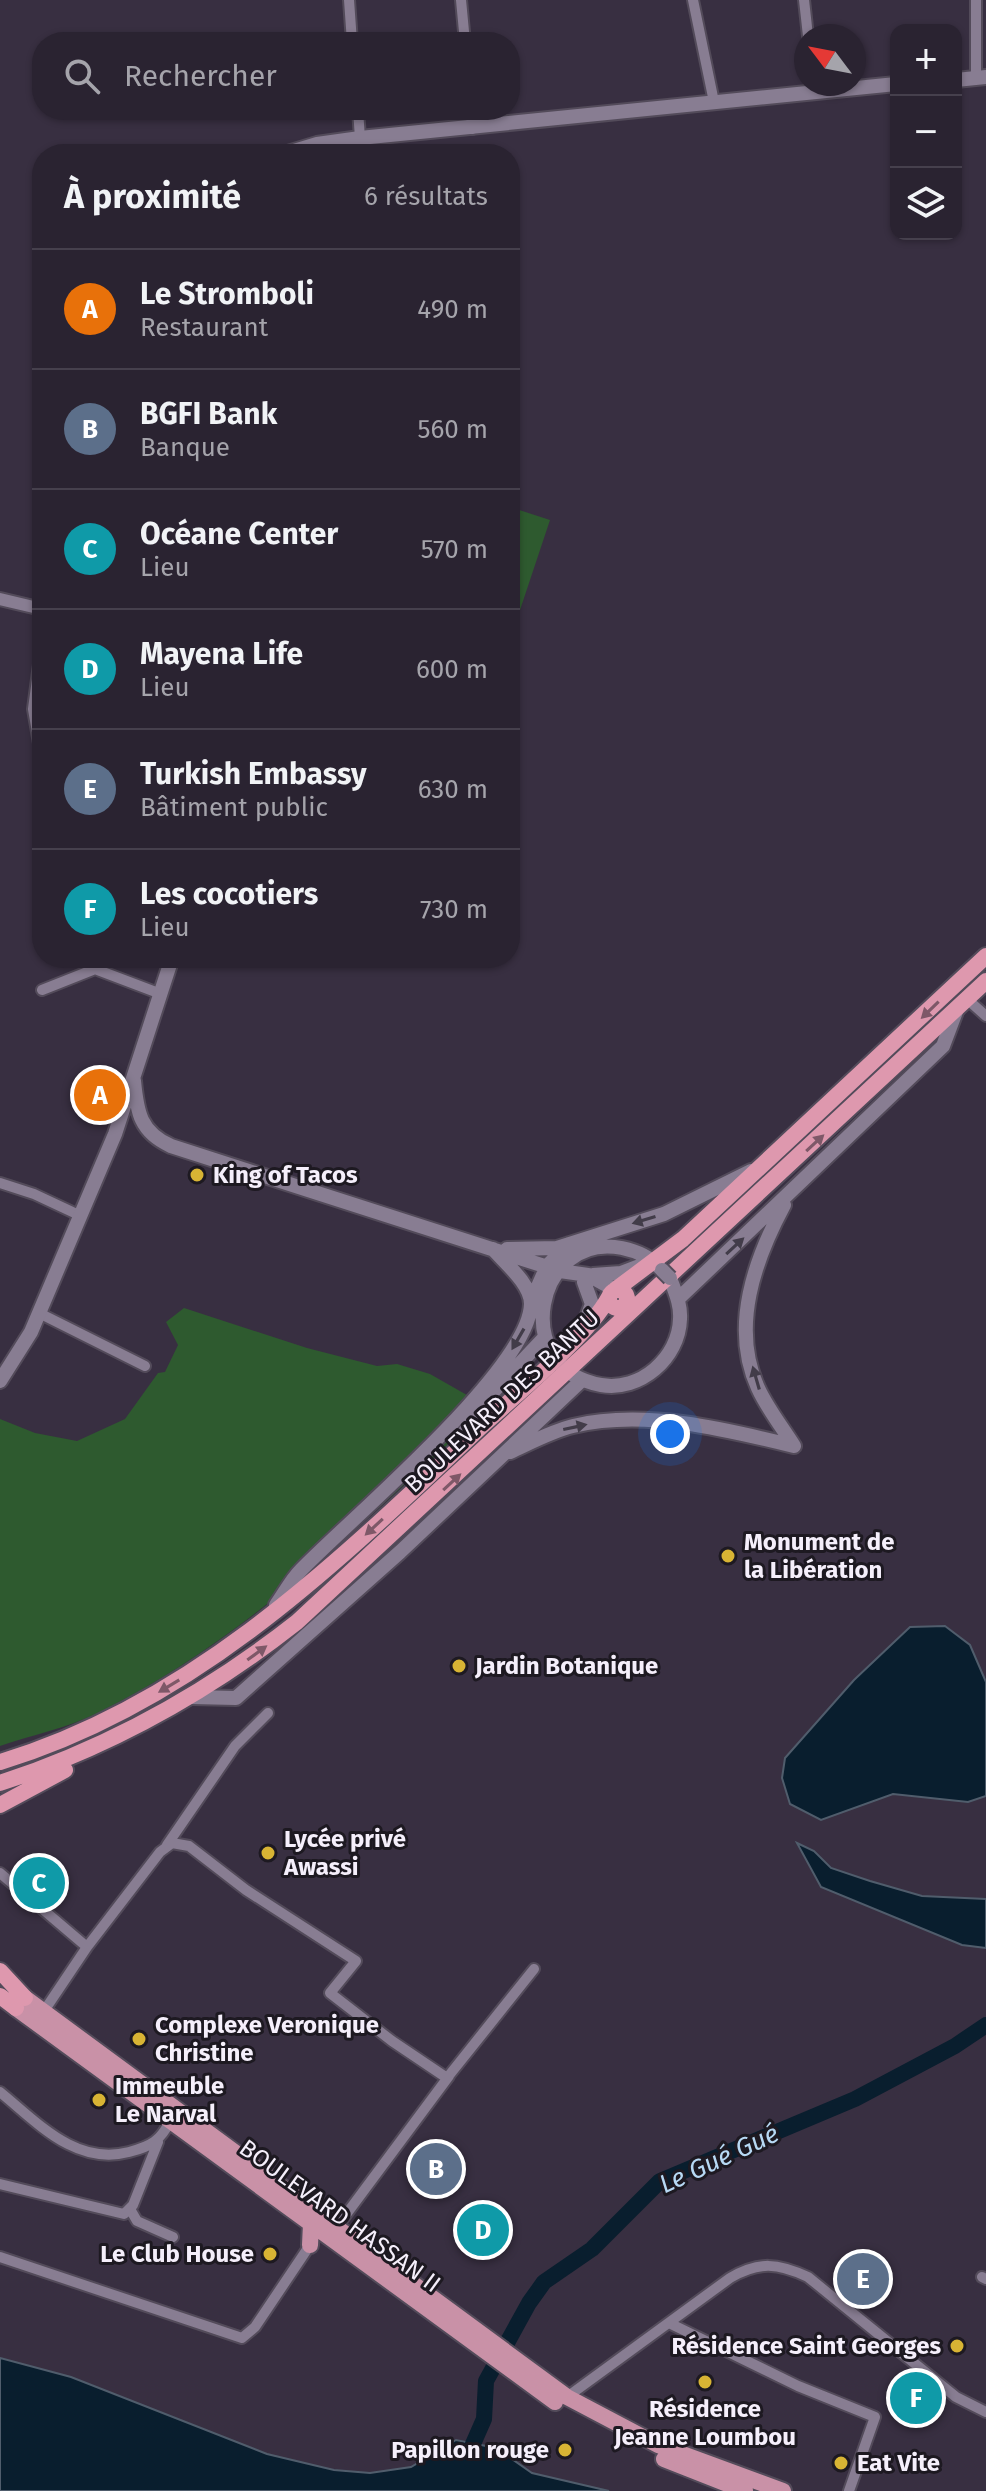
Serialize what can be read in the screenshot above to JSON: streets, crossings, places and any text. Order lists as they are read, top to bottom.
{
  "streets": {
    "highway": ["BOULEVARD DES BANTU"],
    "main road": ["BOULEVARD HASSAN II"]
  },
  "water": ["Le Gué Gué"],
  "places": [
    "King of Tacos",
    "Monument de la Libération",
    "Jardin Botanique",
    "Lycée privé Awassi",
    "Complexe Veronique Christine",
    "Immeuble Le Narval",
    "Le Club House",
    "Résidence Saint Georges",
    "Résidence Jeanne Loumbou",
    "Papillon rouge",
    "Eat Vite"
  ],
  "north": "top left",
  "page": {
    "map_buttons": ["+", "−"],
    "search": "Rechercher",
    "heading": ["À proximité", "6 résultats"],
    "list": [
      {
        "mark": "A",
        "name": "Le Stromboli",
        "note": "Restaurant",
        "value": "490 m"
      },
      {
        "mark": "B",
        "name": "BGFI Bank",
        "note": "Banque",
        "value": "560 m"
      },
      {
        "mark": "C",
        "name": "Océane Center",
        "note": "Lieu",
        "value": "570 m"
      },
      {
        "mark": "D",
        "name": "Mayena Life",
        "note": "Lieu",
        "value": "600 m"
      },
      {
        "mark": "E",
        "name": "Turkish Embassy",
        "note": "Bâtiment public",
        "value": "630 m"
      },
      {
        "mark": "F",
        "name": "Les cocotiers",
        "note": "Lieu",
        "value": "730 m"
      }
    ],
    "pins": [
      "A",
      "C",
      "B",
      "D",
      "E",
      "F"
    ]
  }
}
